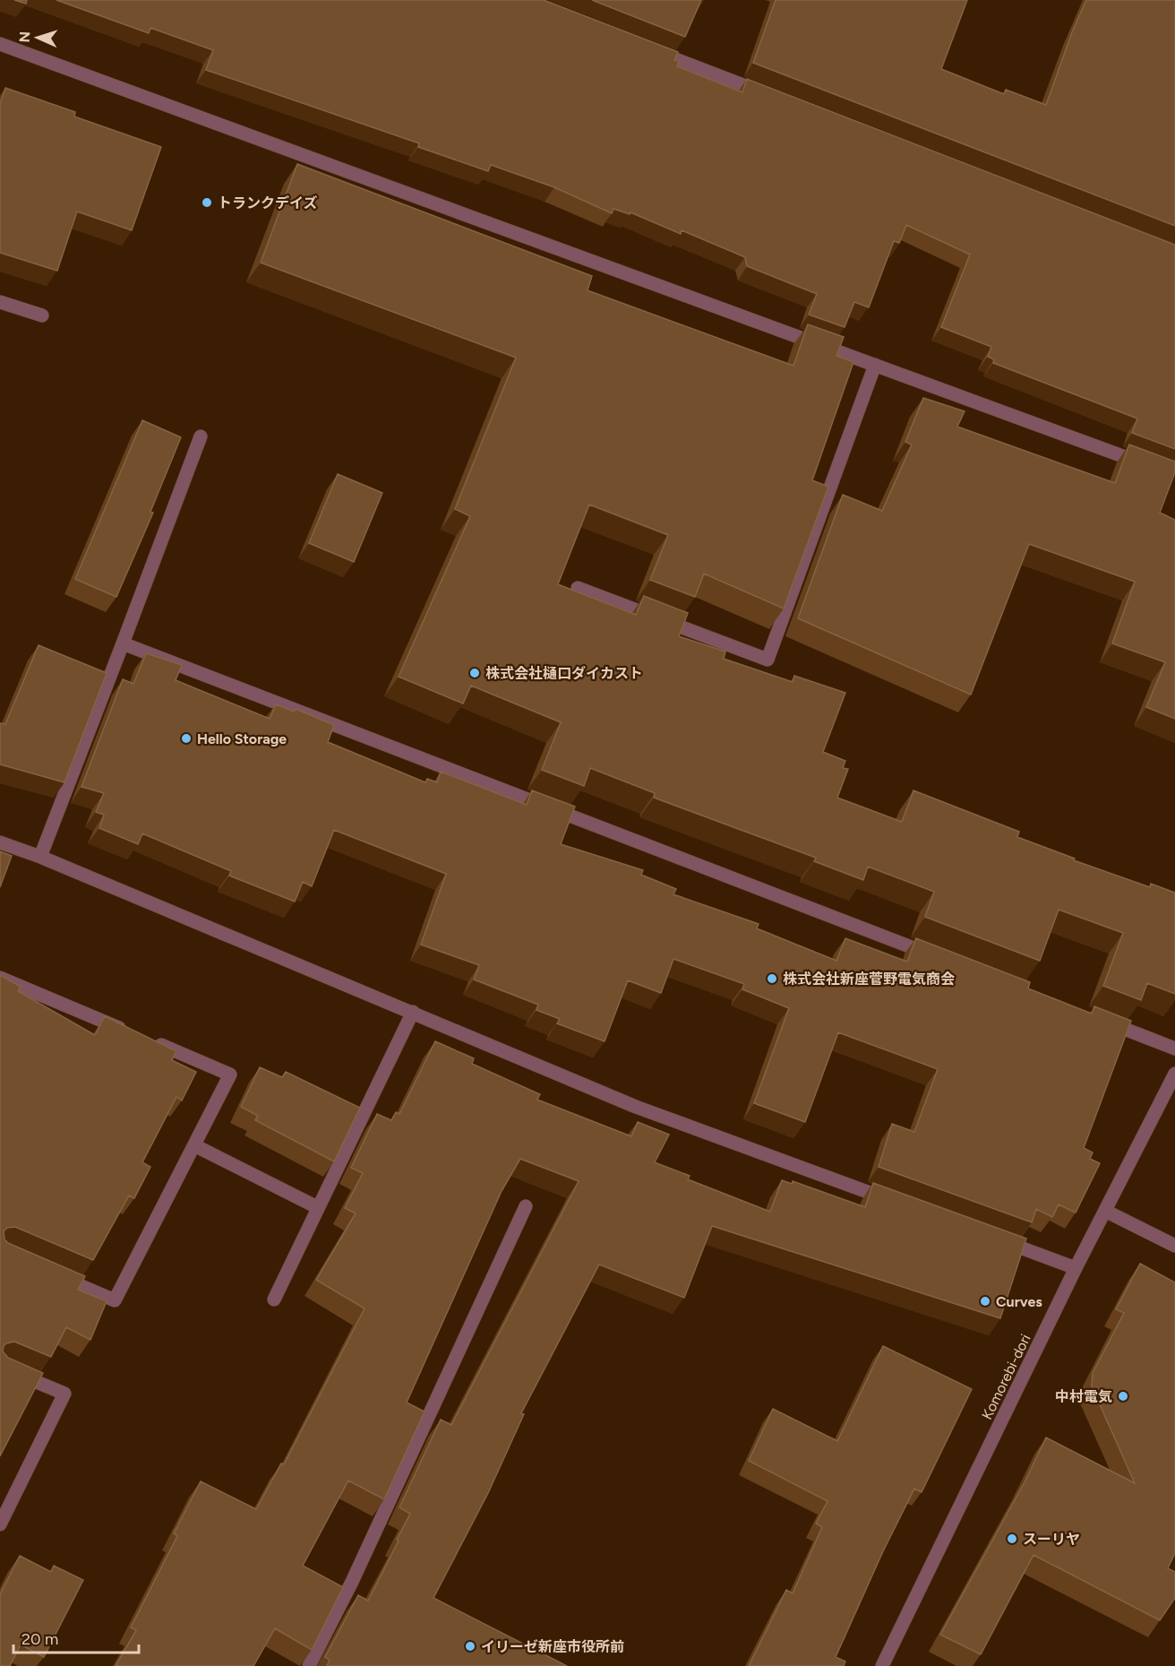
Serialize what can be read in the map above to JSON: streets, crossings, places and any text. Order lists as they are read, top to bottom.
{
  "streets": {
    "street": ["Komorebi-dori"]
  },
  "places": [
    "トランクデイズ",
    "株式会社樋口ダイカスト",
    "Hello Storage",
    "株式会社新座菅野電気商会",
    "Curves",
    "中村電気",
    "スーリヤ",
    "イリーゼ新座市役所前"
  ],
  "scale_bar": "20 m",
  "north": "left"
}
